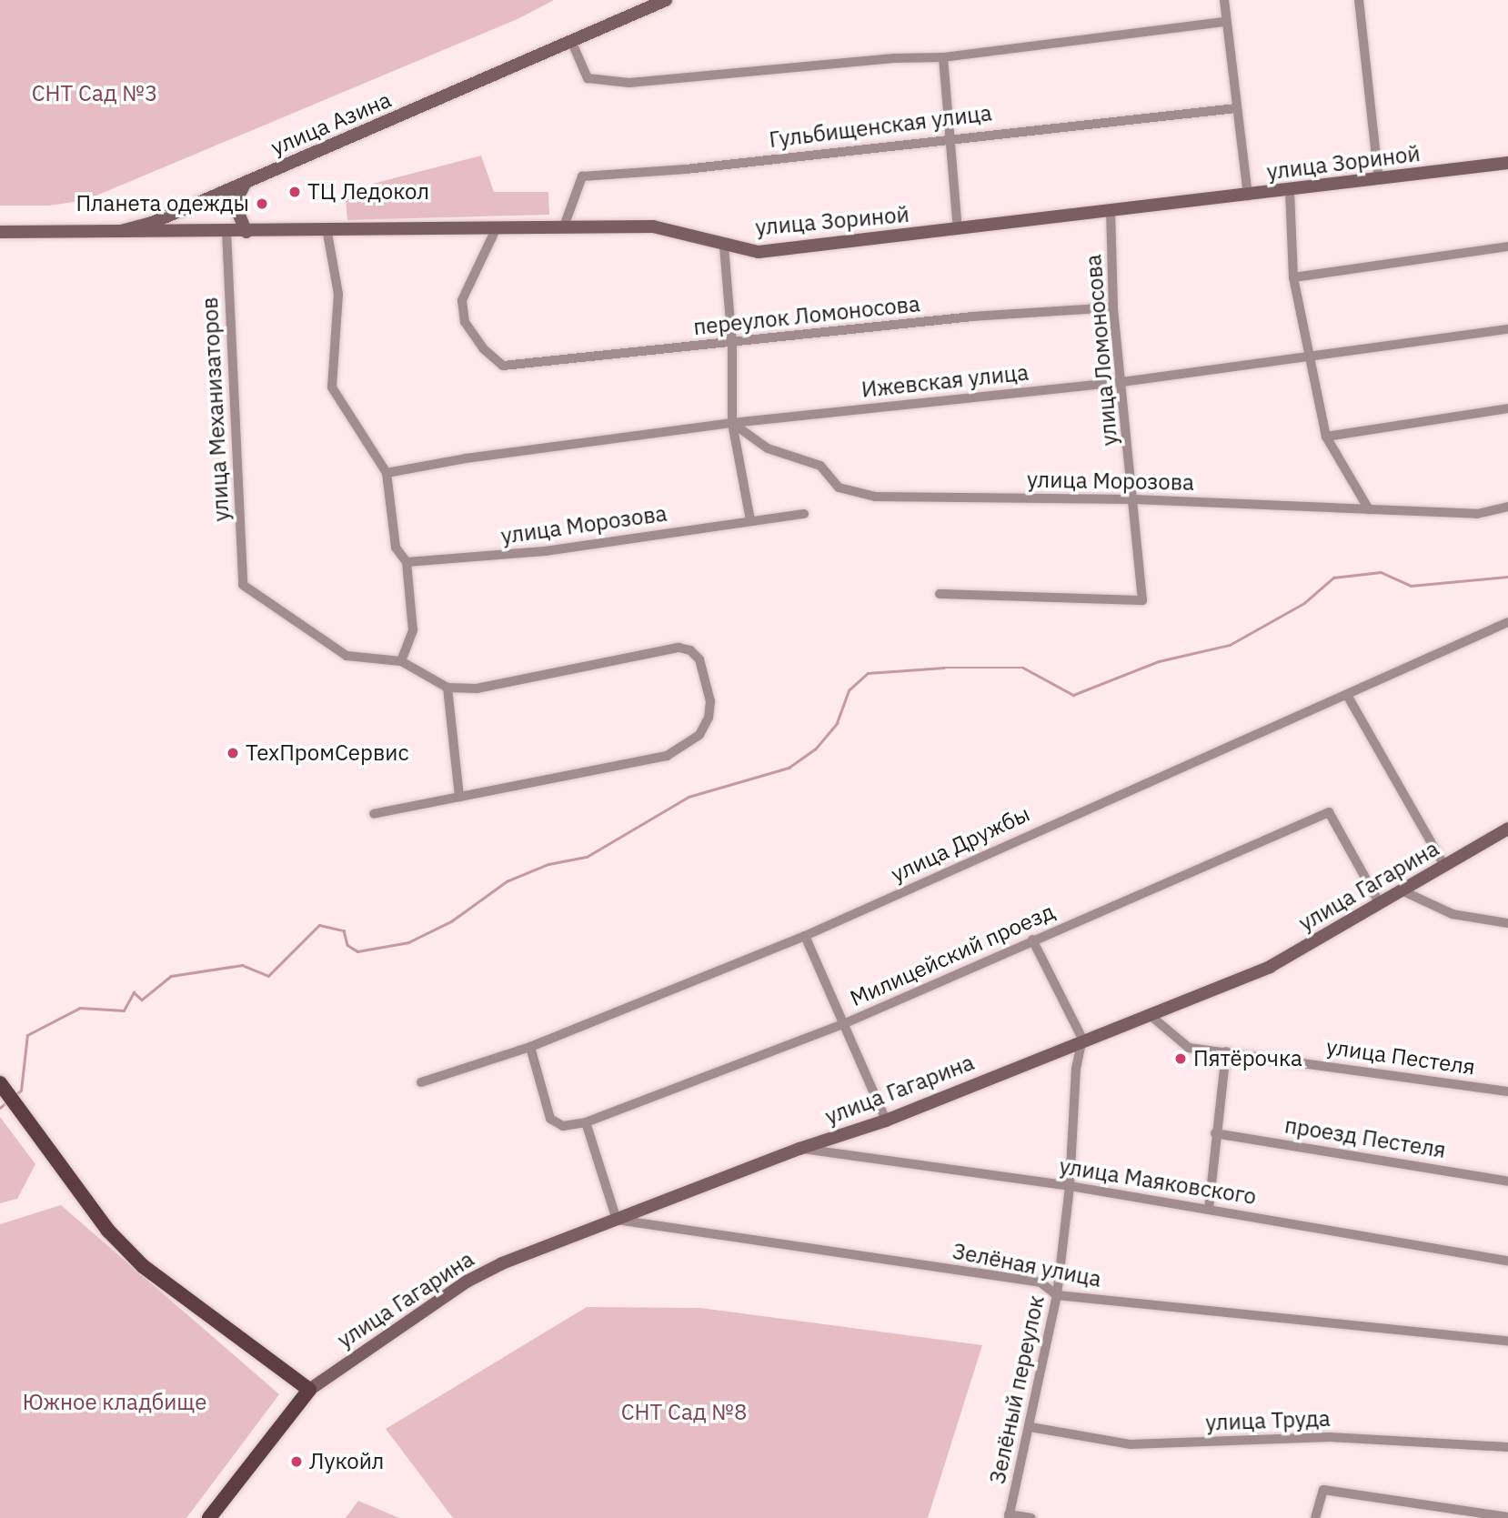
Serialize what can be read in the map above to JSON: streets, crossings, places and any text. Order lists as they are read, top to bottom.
{
  "streets": {
    "main road": ["улица Азина", "улица Зориной", "улица Гагарина"],
    "street": [
      "Гульбищенская улица",
      "переулок Ломоносова",
      "улица Ломоносова",
      "Ижевская улица",
      "улица Механизаторов",
      "улица Морозова",
      "улица Дружбы",
      "Милицейский проезд",
      "улица Пестеля",
      "проезд Пестеля",
      "улица Маяковского",
      "Зелёная улица",
      "Зелёный переулок",
      "улица Труда"
    ]
  },
  "crossings": [
    ["улица Азина", "улица Зориной"],
    ["Гульбищенская улица", "улица Зориной"],
    ["улица Зориной", "переулок Ломоносова"],
    ["улица Зориной", "улица Ломоносова"],
    ["улица Зориной", "улица Механизаторов"],
    ["переулок Ломоносова", "улица Ломоносова"],
    ["улица Ломоносова", "Ижевская улица"],
    ["улица Ломоносова", "улица Морозова"],
    ["Ижевская улица", "улица Морозова"],
    ["улица Гагарина", "Милицейский проезд"],
    ["улица Гагарина", "улица Пестеля"],
    ["улица Гагарина", "улица Маяковского"],
    ["улица Гагарина", "Зелёная улица"],
    ["улица Гагарина", "Зелёный переулок"],
    ["улица Маяковского", "Зелёный переулок"],
    ["Зелёная улица", "Зелёный переулок"],
    ["Зелёный переулок", "улица Труда"]
  ],
  "parks": ["СНТ Сад №3", "Южное кладбище", "СНТ Сад №8"],
  "places": [
    "ТЦ Ледокол",
    "Планета одежды",
    "ТехПромСервис",
    "Пятёрочка",
    "Лукойл"
  ]
}
